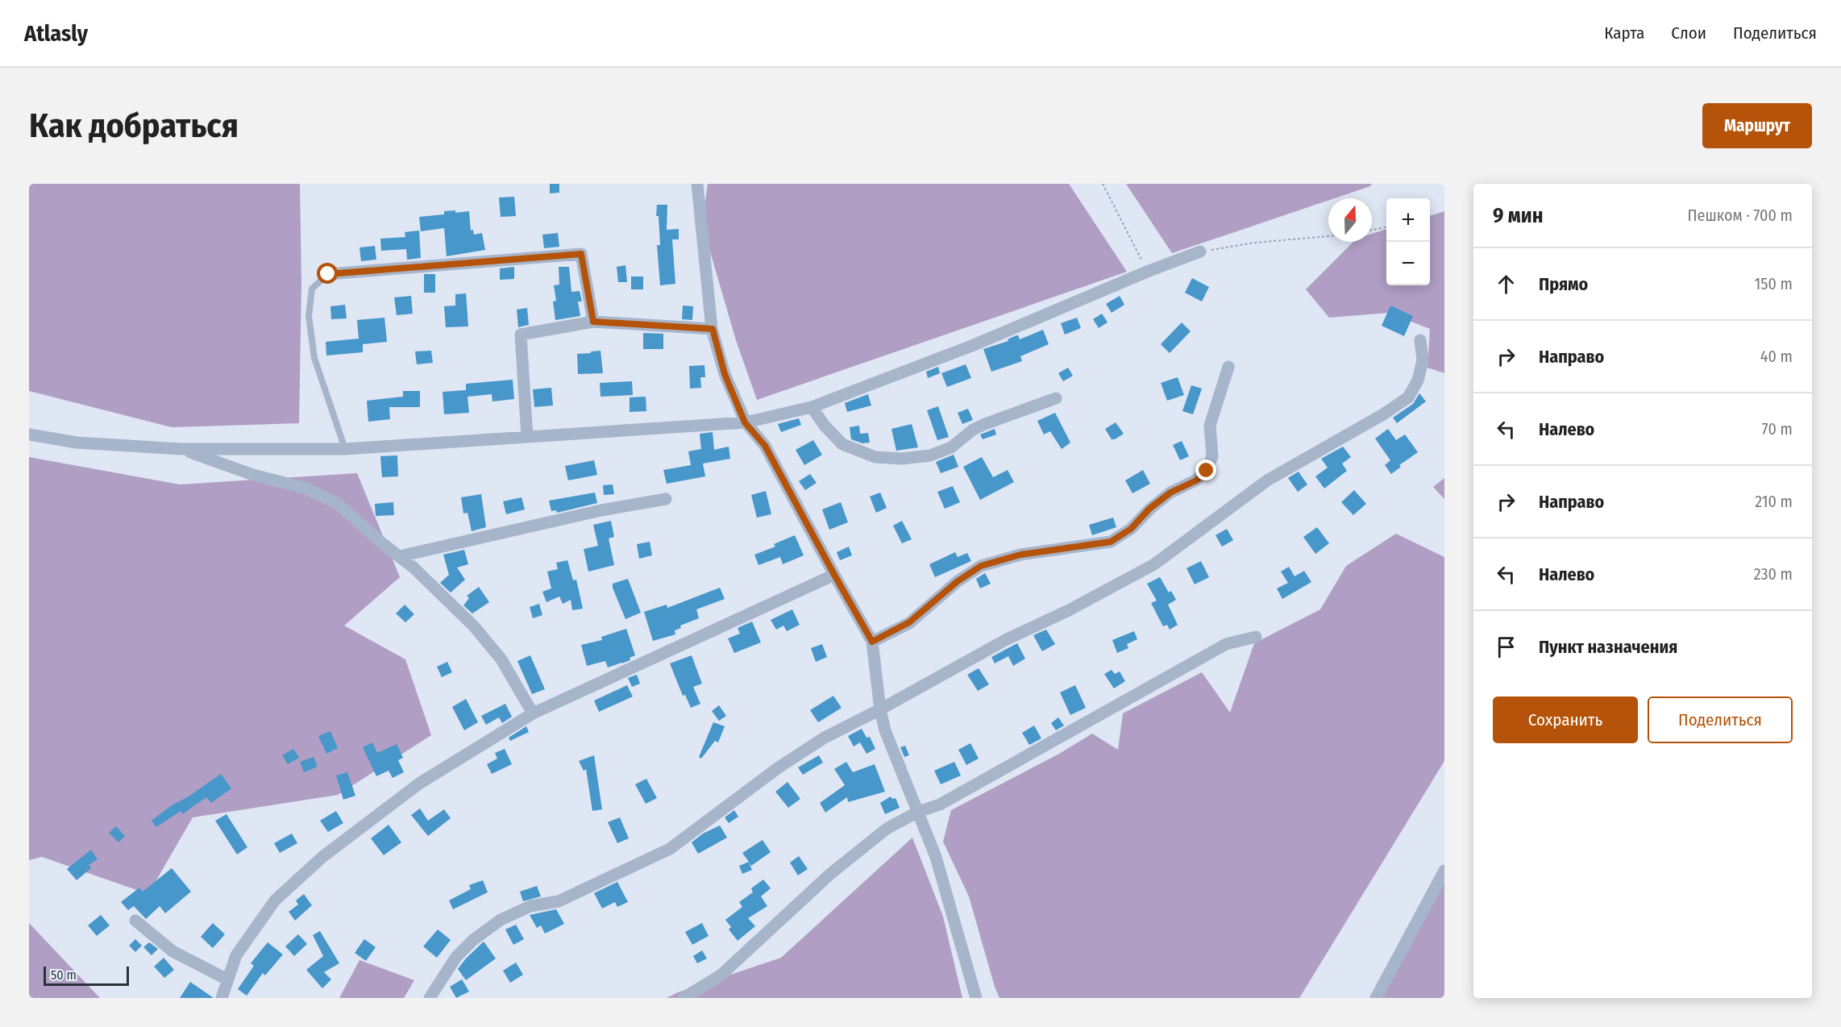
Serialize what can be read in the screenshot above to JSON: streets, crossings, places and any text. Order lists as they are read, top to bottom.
{
  "scale_bar": "50 m",
  "north": "top",
  "page": {
    "header": "Atlasly",
    "nav": ["Карта", "Слои", "Поделиться"],
    "buttons": [
      "Маршрут",
      ["Сохранить", "Поделиться"]
    ],
    "title": "Как добраться",
    "heading": ["9 мин", "Пешком · 700 m"],
    "map_buttons": ["+", "−"],
    "list": [
      ["Прямо", "150 m"],
      ["Направо", "40 m"],
      ["Налево", "70 m"],
      ["Направо", "210 m"],
      ["Налево", "230 m"],
      "Пункт назначения"
    ],
    "scale": "50 m"
  }
}
